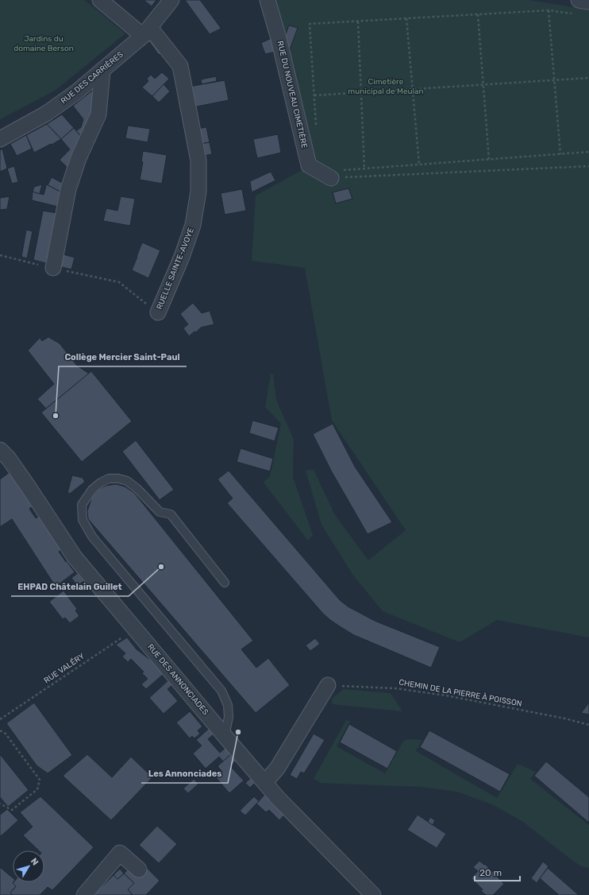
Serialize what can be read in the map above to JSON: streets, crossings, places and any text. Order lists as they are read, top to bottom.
{
  "streets": {
    "street": [
      "RUE DES CARRIÈRES",
      "RUE DU NOUVEAU CIMETIÈRE",
      "RUELLE SAINTE-AVOYE",
      "RUE DES ANNONCIADES"
    ],
    "path": ["RUE VALÉRY", "CHEMIN DE LA PIERRE À POISSON"]
  },
  "crossings": [
    ["RUE DES CARRIÈRES", "RUELLE SAINTE-AVOYE"],
    ["RUE VALÉRY", "RUE DES ANNONCIADES"]
  ],
  "parks": ["Jardins du domaine Berson", "Cimetière municipal de Meulan"],
  "places": ["Collège Mercier Saint-Paul", "EHPAD Châtelain Guillet", "Les Annonciades"],
  "scale_bar": "20 m",
  "north": "top right"
}
